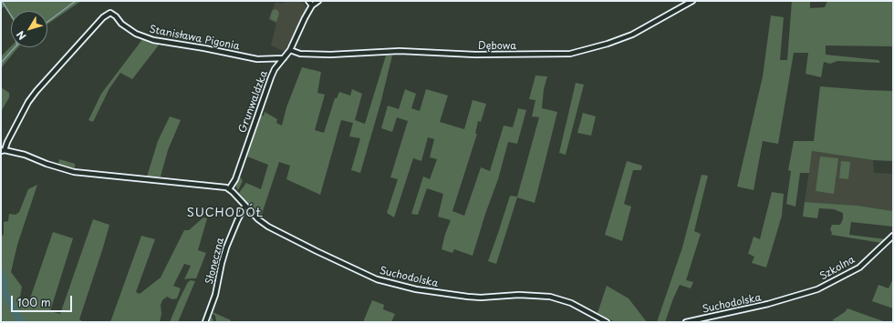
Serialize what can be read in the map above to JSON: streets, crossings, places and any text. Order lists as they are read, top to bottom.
{
  "streets": {
    "street": [
      "Stanisława Pigonia",
      "Dębowa",
      "Grunwaldzka",
      "Słoneczna",
      "Szkolna",
      "Suchodolska"
    ]
  },
  "crossings": [
    ["Stanisława Pigonia", "Grunwaldzka"],
    ["Dębowa", "Grunwaldzka"],
    ["Grunwaldzka", "Suchodolska"],
    ["Słoneczna", "Suchodolska"],
    ["Szkolna", "Suchodolska"]
  ],
  "districts": ["SUCHODÓŁ"],
  "scale_bar": "100 m",
  "north": "bottom left"
}
